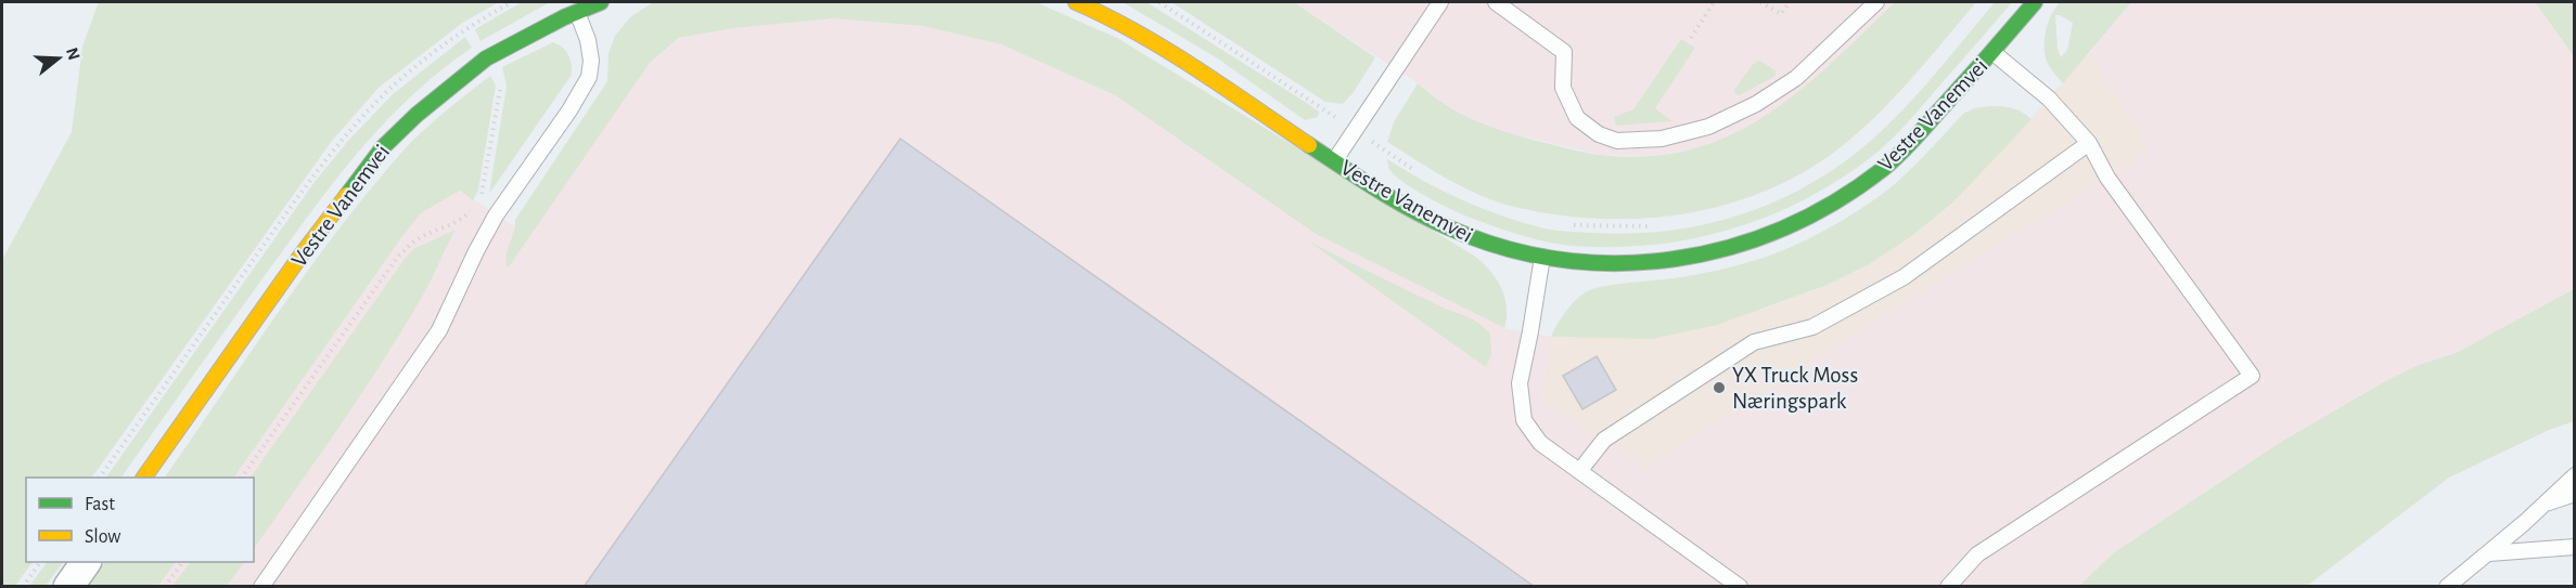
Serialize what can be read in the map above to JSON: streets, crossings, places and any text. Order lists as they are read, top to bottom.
{
  "streets": {
    "street": ["Vestre Vanemvei"]
  },
  "places": ["YX Truck Moss Næringspark"],
  "legend": ["Fast", "Slow"],
  "north": "right"
}
